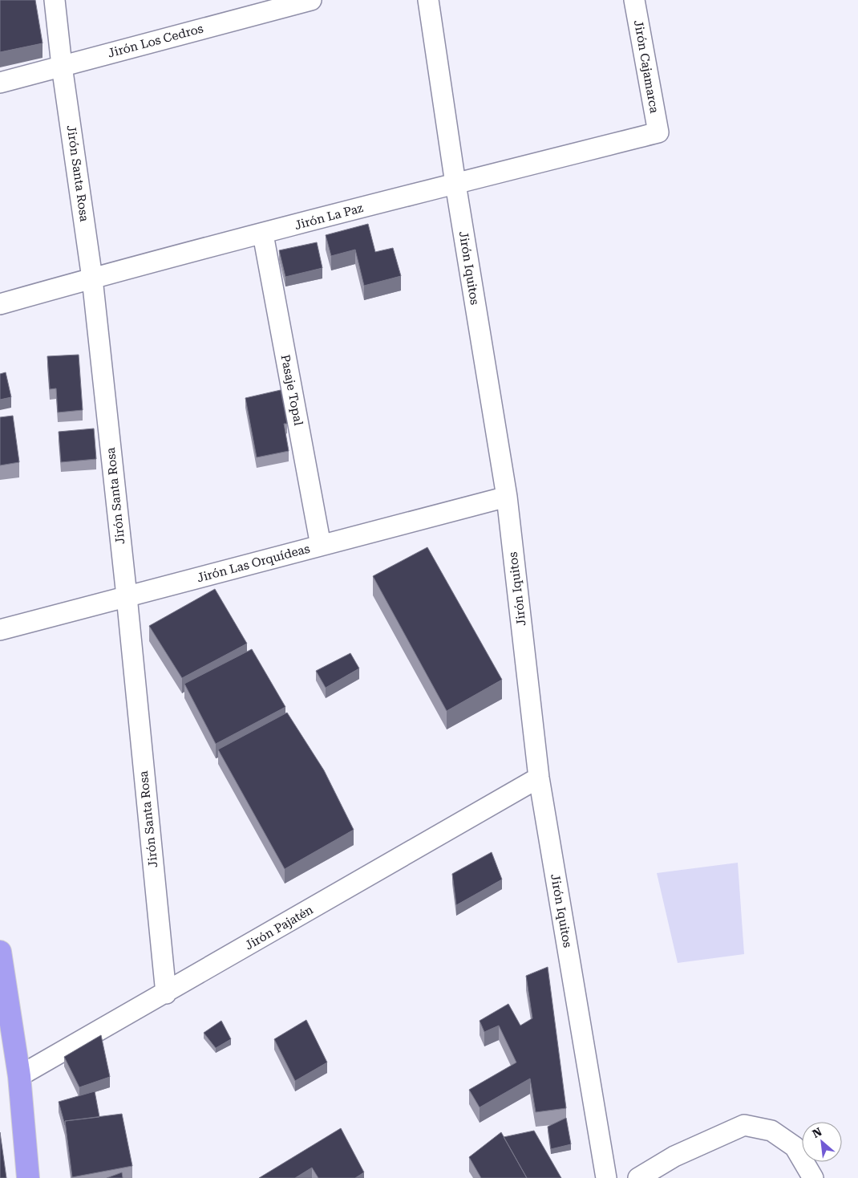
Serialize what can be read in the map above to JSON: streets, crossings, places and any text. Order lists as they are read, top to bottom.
{
  "streets": {
    "street": [
      "Jirón Los Cedros",
      "Jirón Cajamarca",
      "Jirón Santa Rosa",
      "Jirón La Paz",
      "Jirón Iquitos",
      "Pasaje Topal",
      "Jirón Las Orquídeas",
      "Jirón Pajatén"
    ]
  },
  "crossings": [
    ["Jirón Los Cedros", "Jirón Santa Rosa"],
    ["Jirón Cajamarca", "Jirón La Paz"],
    ["Jirón Santa Rosa", "Jirón La Paz"],
    ["Jirón Santa Rosa", "Jirón Las Orquídeas"],
    ["Jirón Santa Rosa", "Jirón Pajatén"],
    ["Jirón La Paz", "Jirón Iquitos"],
    ["Jirón La Paz", "Pasaje Topal"],
    ["Jirón Iquitos", "Jirón Las Orquídeas"],
    ["Jirón Iquitos", "Jirón Pajatén"],
    ["Pasaje Topal", "Jirón Las Orquídeas"]
  ],
  "north": "top left"
}
